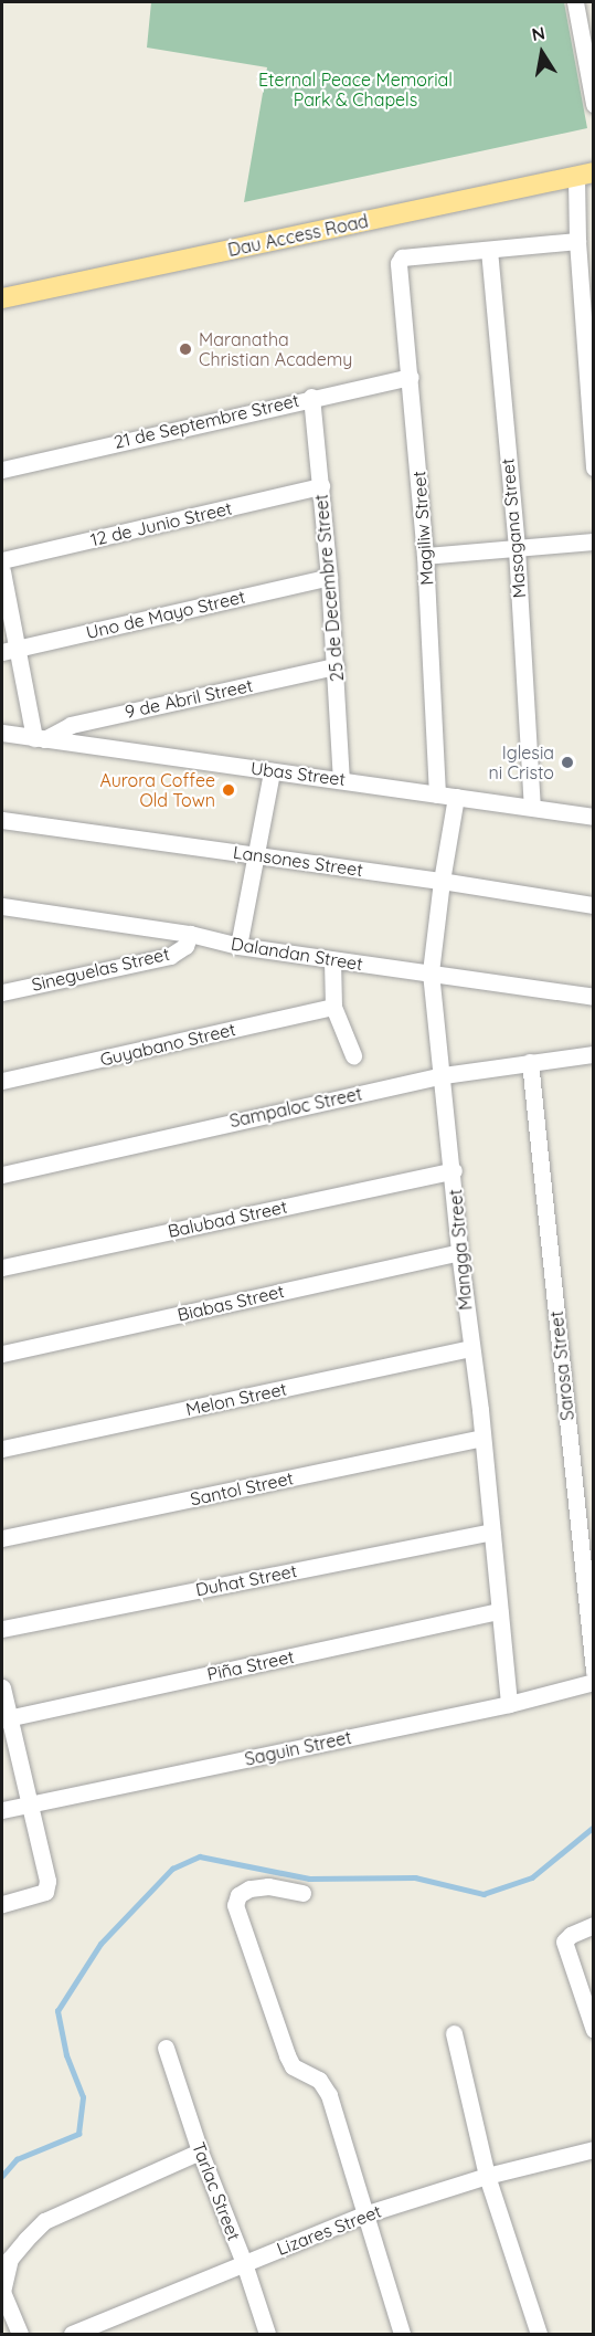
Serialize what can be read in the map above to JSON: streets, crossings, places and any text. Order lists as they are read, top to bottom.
{
  "streets": {
    "main road": ["Dau Access Road"],
    "street": [
      "21 de Septembre Street",
      "12 de Junio Street",
      "Magiliw Street",
      "Masagana Street",
      "25 de Decembre Street",
      "Uno de Mayo Street",
      "9 de Abril Street",
      "Ubas Street",
      "Lansones Street",
      "Dalandan Street",
      "Sineguelas Street",
      "Guyabano Street",
      "Sampaloc Street",
      "Balubad Street",
      "Mangga Street",
      "Biabas Street",
      "Sarosa Street",
      "Melon Street",
      "Santol Street",
      "Duhat Street",
      "Piña Street",
      "Saguin Street",
      "Tarlac Street",
      "Lizares Street"
    ]
  },
  "crossings": [
    ["21 de Septembre Street", "Magiliw Street"],
    ["21 de Septembre Street", "25 de Decembre Street"],
    ["12 de Junio Street", "25 de Decembre Street"],
    ["Magiliw Street", "Masagana Street"],
    ["Magiliw Street", "Ubas Street"],
    ["Masagana Street", "Ubas Street"],
    ["25 de Decembre Street", "Uno de Mayo Street"],
    ["25 de Decembre Street", "9 de Abril Street"],
    ["25 de Decembre Street", "Ubas Street"],
    ["9 de Abril Street", "Ubas Street"],
    ["Ubas Street", "Mangga Street"],
    ["Lansones Street", "Mangga Street"],
    ["Dalandan Street", "Sineguelas Street"],
    ["Dalandan Street", "Mangga Street"],
    ["Sampaloc Street", "Mangga Street"],
    ["Sampaloc Street", "Sarosa Street"],
    ["Balubad Street", "Mangga Street"],
    ["Mangga Street", "Biabas Street"],
    ["Mangga Street", "Melon Street"],
    ["Mangga Street", "Santol Street"],
    ["Mangga Street", "Duhat Street"],
    ["Mangga Street", "Piña Street"],
    ["Mangga Street", "Saguin Street"],
    ["Tarlac Street", "Lizares Street"]
  ],
  "parks": ["Eternal Peace Memorial Park & Chapels"],
  "places": ["Maranatha Christian Academy", "Iglesia ni Cristo", "Aurora Coffee Old Town"],
  "north": "top"
}
